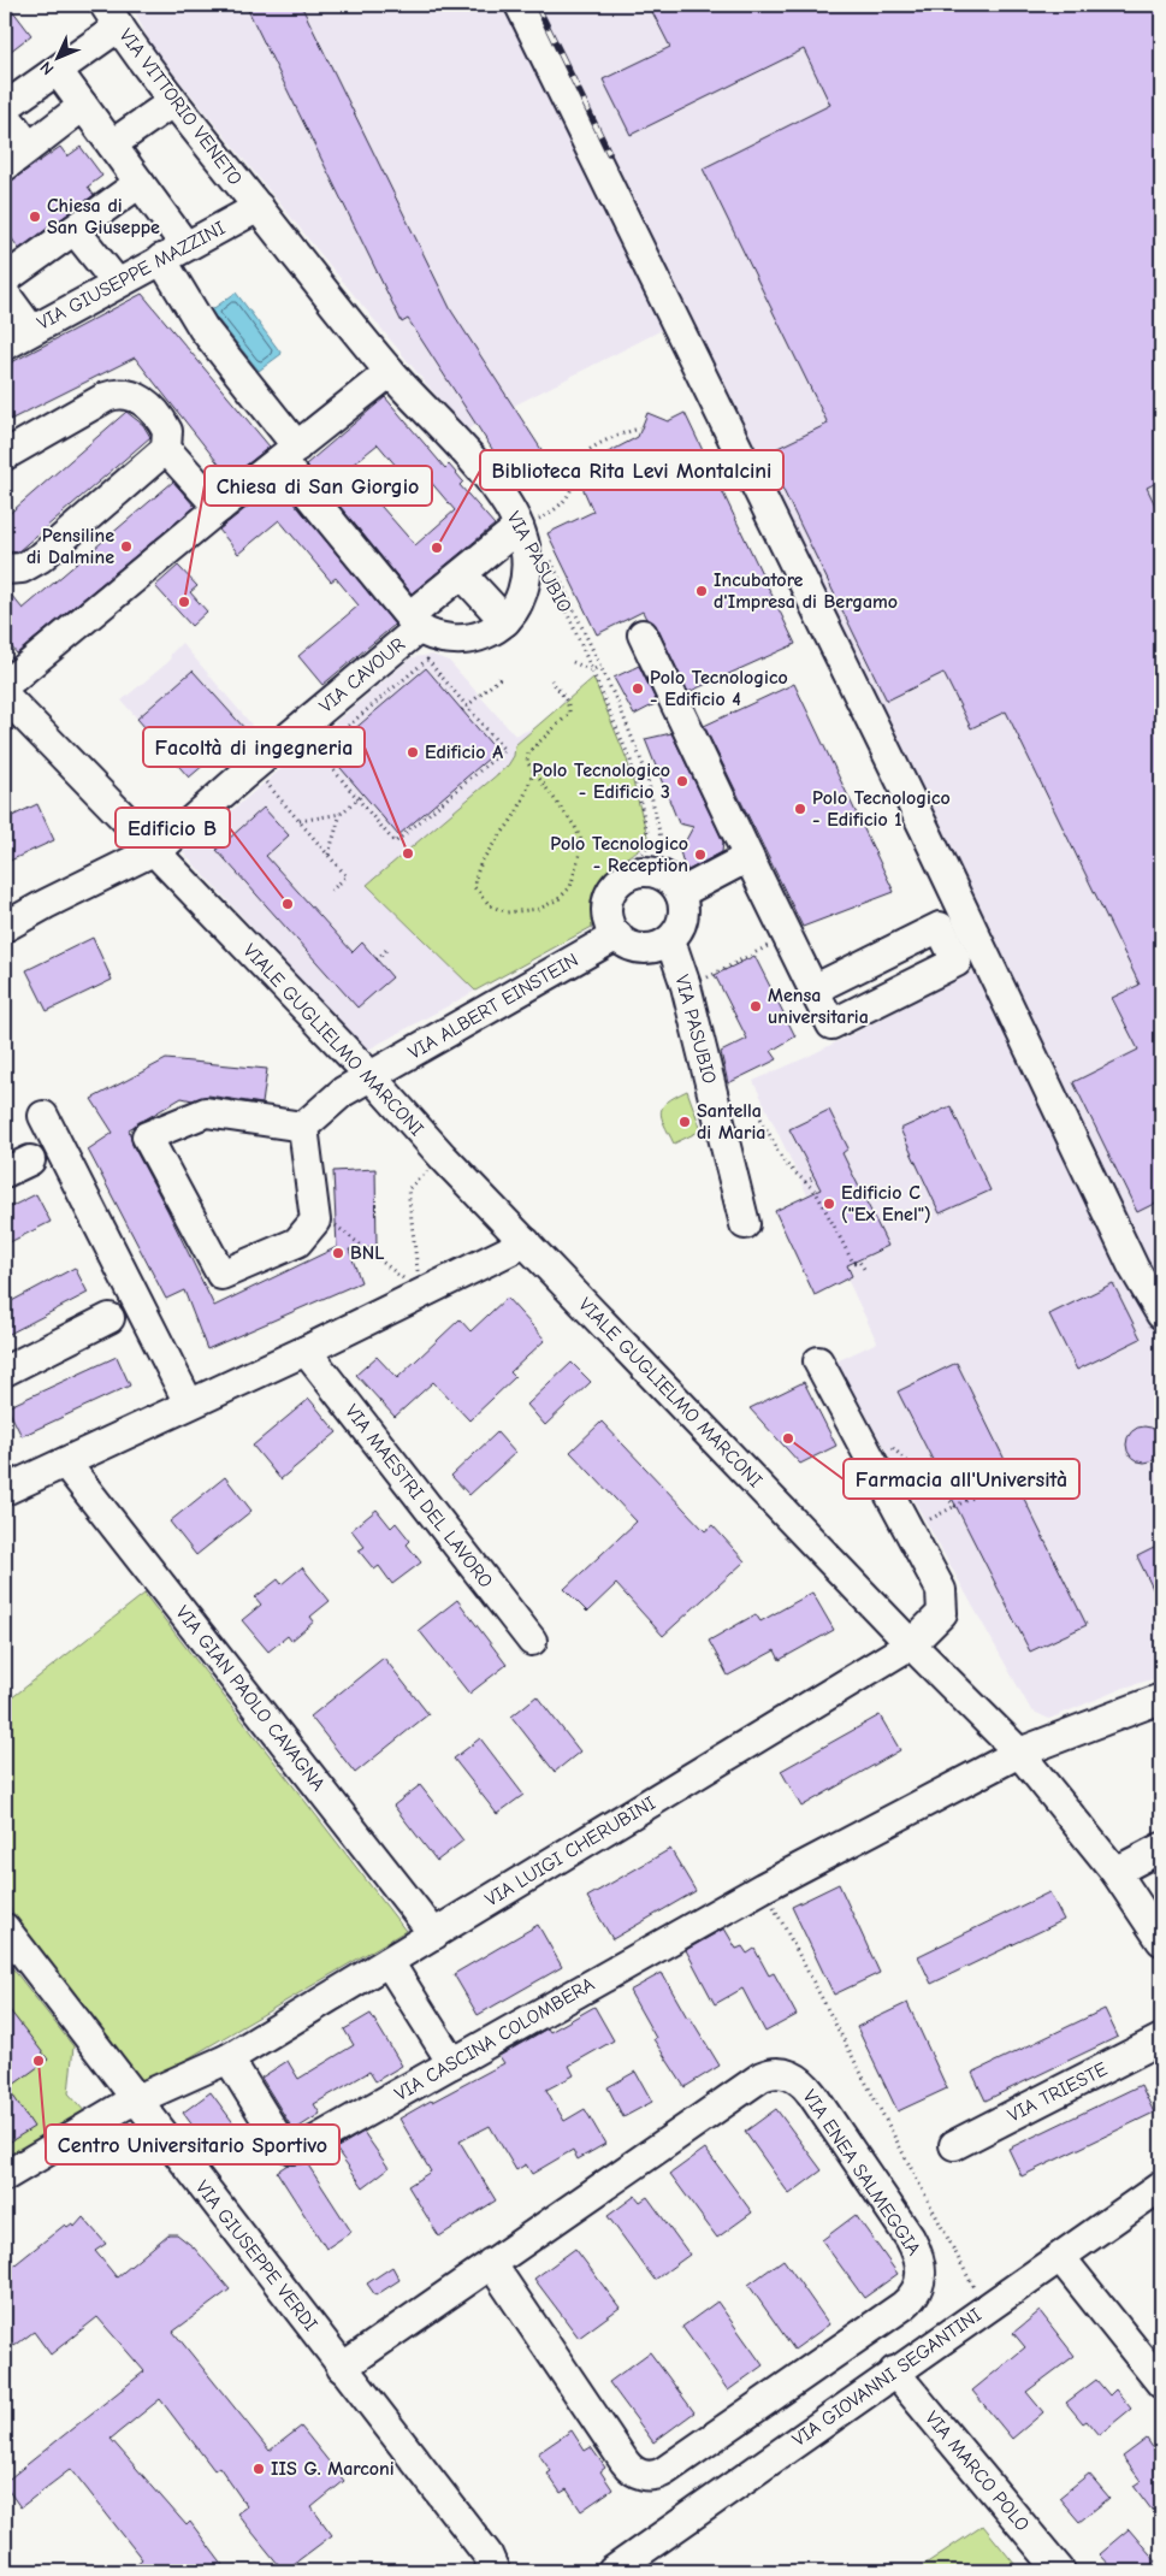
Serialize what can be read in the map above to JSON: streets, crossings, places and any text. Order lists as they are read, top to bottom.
{
  "streets": {
    "street": [
      "VIA VITTORIO VENETO",
      "VIA GIUSEPPE MAZZINI",
      "VIA PASUBIO",
      "VIA CAVOUR",
      "VIA ALBERT EINSTEIN",
      "VIALE GUGLIELMO MARCONI",
      "VIA MAESTRI DEL LAVORO",
      "VIA GIAN PAOLO CAVAGNA",
      "VIA LUIGI CHERUBINI",
      "VIA CASCINA COLOMBERA",
      "VIA TRIESTE",
      "VIA ENEA SALMEGGIA",
      "VIA GIUSEPPE VERDI",
      "VIA GIOVANNI SEGANTINI",
      "VIA MARCO POLO"
    ]
  },
  "crossings": [
    ["VIA VITTORIO VENETO", "VIA GIUSEPPE MAZZINI"],
    ["VIA VITTORIO VENETO", "VIA PASUBIO"],
    ["VIA GIUSEPPE MAZZINI", "VIA PASUBIO"],
    ["VIA PASUBIO", "VIA ALBERT EINSTEIN"],
    ["VIA CAVOUR", "VIALE GUGLIELMO MARCONI"],
    ["VIA ALBERT EINSTEIN", "VIALE GUGLIELMO MARCONI"],
    ["VIALE GUGLIELMO MARCONI", "VIA LUIGI CHERUBINI"],
    ["VIALE GUGLIELMO MARCONI", "VIA CASCINA COLOMBERA"],
    ["VIA GIAN PAOLO CAVAGNA", "VIA LUIGI CHERUBINI"],
    ["VIA LUIGI CHERUBINI", "VIA CASCINA COLOMBERA"],
    ["VIA ENEA SALMEGGIA", "VIA GIUSEPPE VERDI"],
    ["VIA GIOVANNI SEGANTINI", "VIA MARCO POLO"]
  ],
  "places": [
    "Chiesa di San Giuseppe",
    "Pensiline di Dalmine",
    "Biblioteca Rita Levi Montalcini",
    "Incubatore d'Impresa di Bergamo",
    "Chiesa di San Giorgio",
    "Polo Tecnologico - Edificio 4",
    "Edificio A",
    "Polo Tecnologico - Edificio 3",
    "Polo Tecnologico - Edificio 1",
    "Facoltà di ingegneria",
    "Polo Tecnologico - Reception",
    "Edificio B",
    "Mensa universitaria",
    "Santella di Maria",
    "Edificio C (\"Ex Enel\")",
    "BNL",
    "Farmacia all'Università",
    "Centro Universitario Sportivo",
    "IIS G. Marconi"
  ],
  "north": "bottom left"
}
